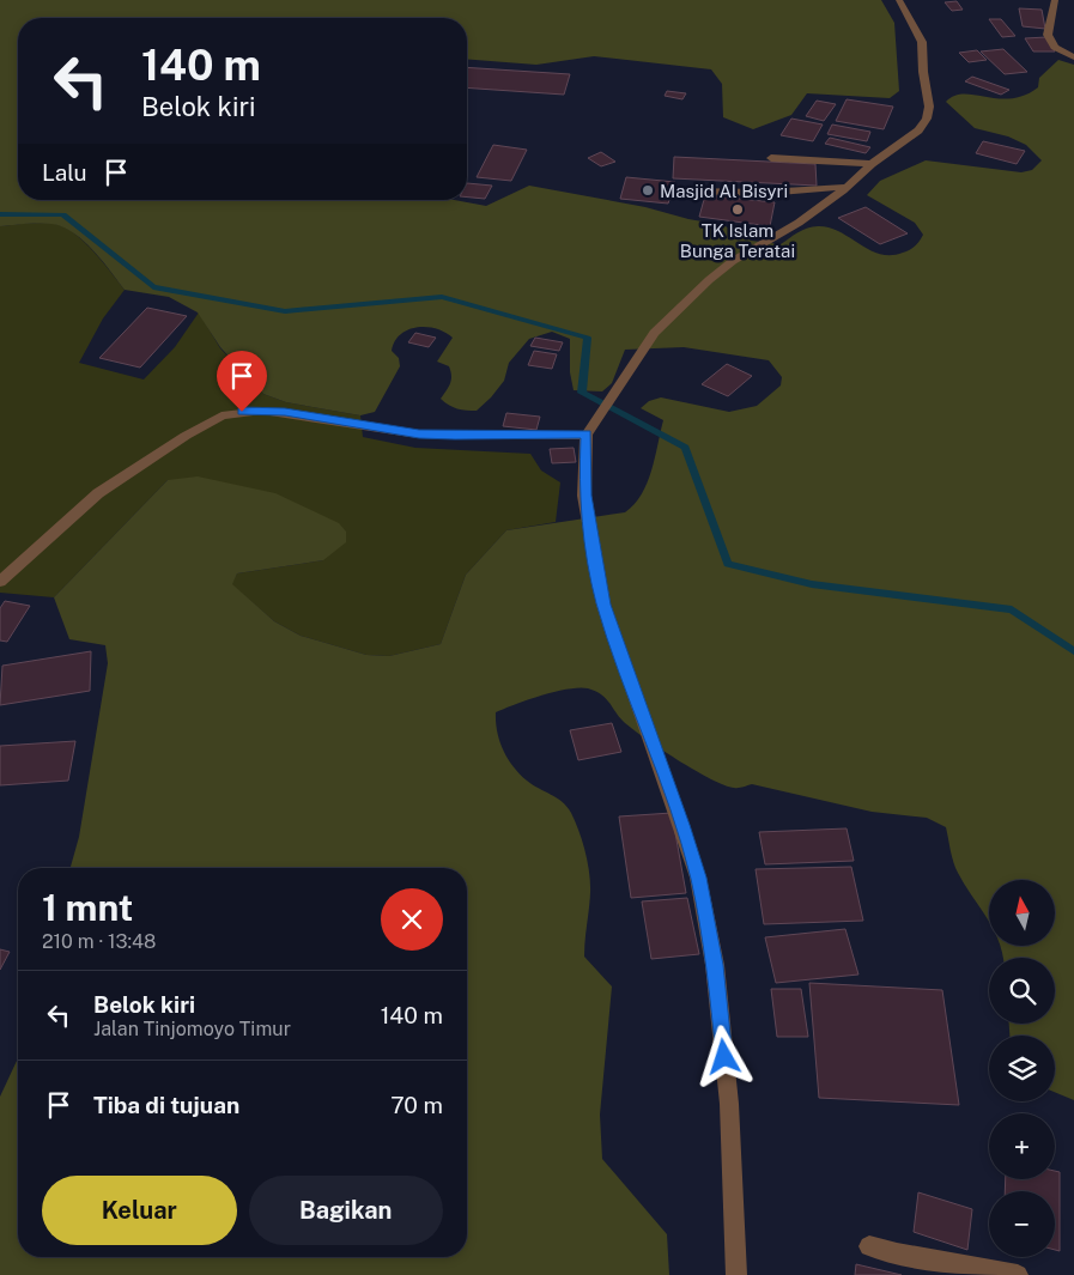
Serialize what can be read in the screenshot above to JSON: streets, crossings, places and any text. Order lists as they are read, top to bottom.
{
  "places": ["Masjid Al Bisyri", "TK Islam Bunga Teratai"],
  "north": "top",
  "page": {
    "turn": ["140 m", "Belok kiri"],
    "then": "Lalu",
    "heading": ["1 mnt", "210 m · 13:48"],
    "map_buttons": ["+", "−"],
    "list": [
      {
        "name": "Belok kiri",
        "note": "Jalan Tinjomoyo Timur",
        "value": "140 m"
      },
      {
        "name": "Tiba di tujuan",
        "value": "70 m"
      }
    ],
    "buttons": ["Keluar", "Bagikan"]
  }
}
